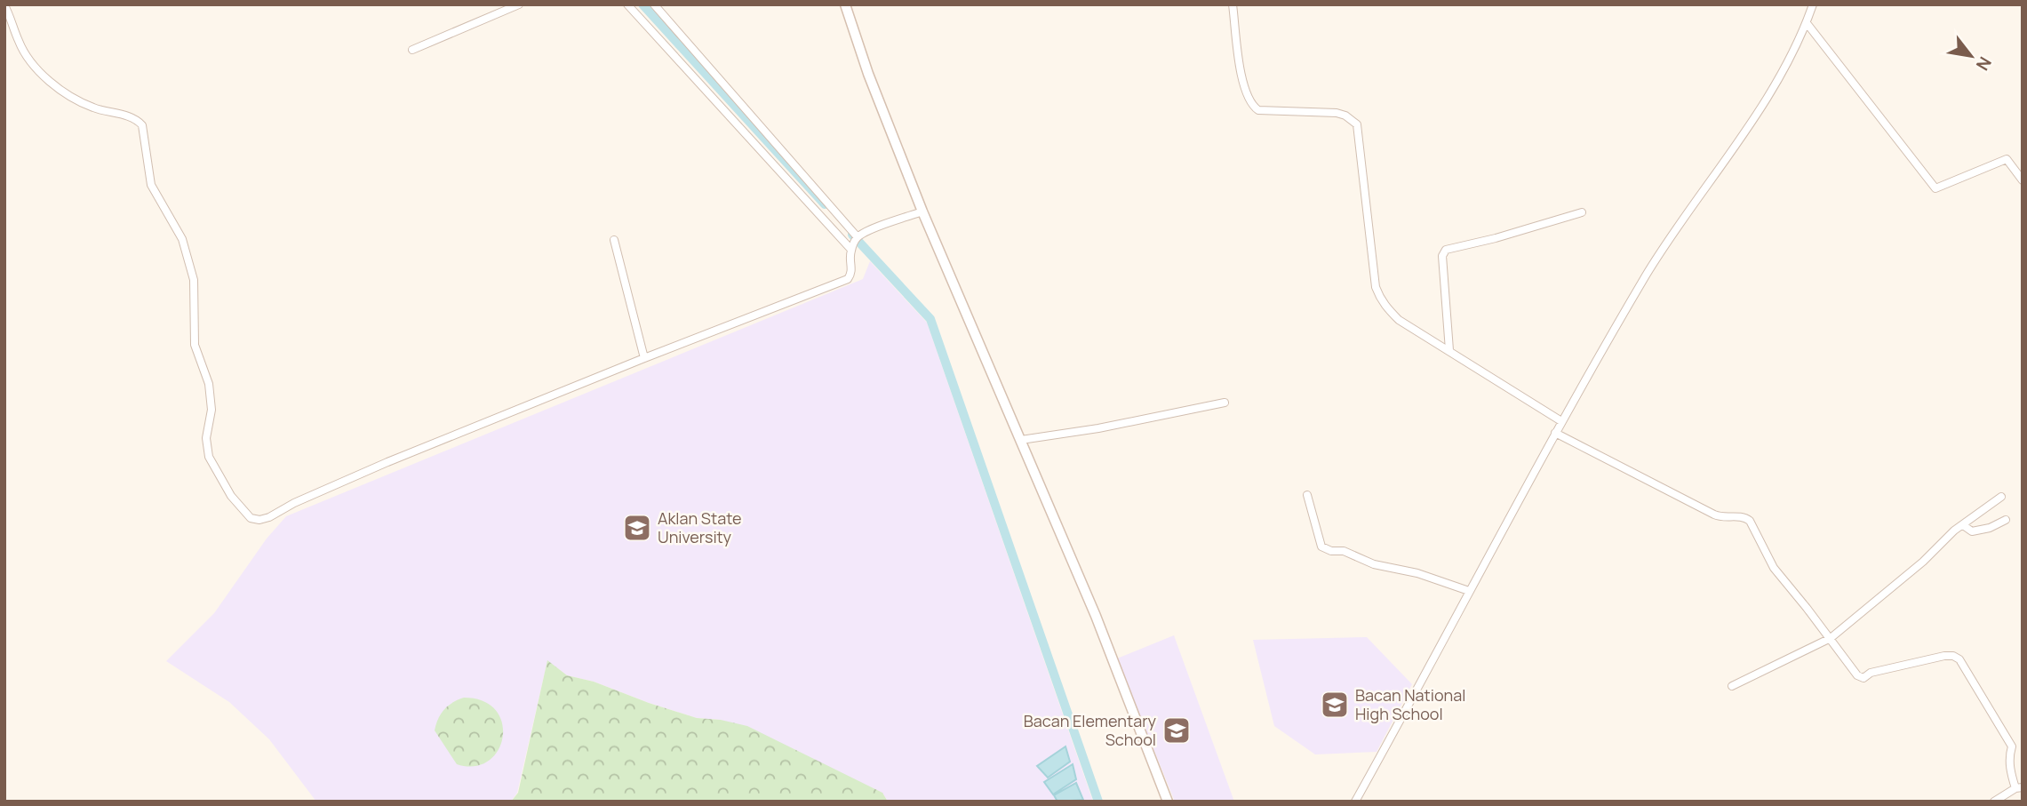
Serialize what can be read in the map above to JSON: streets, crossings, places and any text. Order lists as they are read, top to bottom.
{
  "places": {
    "school or university": ["Aklan State University", "Bacan National High School", "Bacan Elementary School"]
  },
  "north": "bottom right"
}
